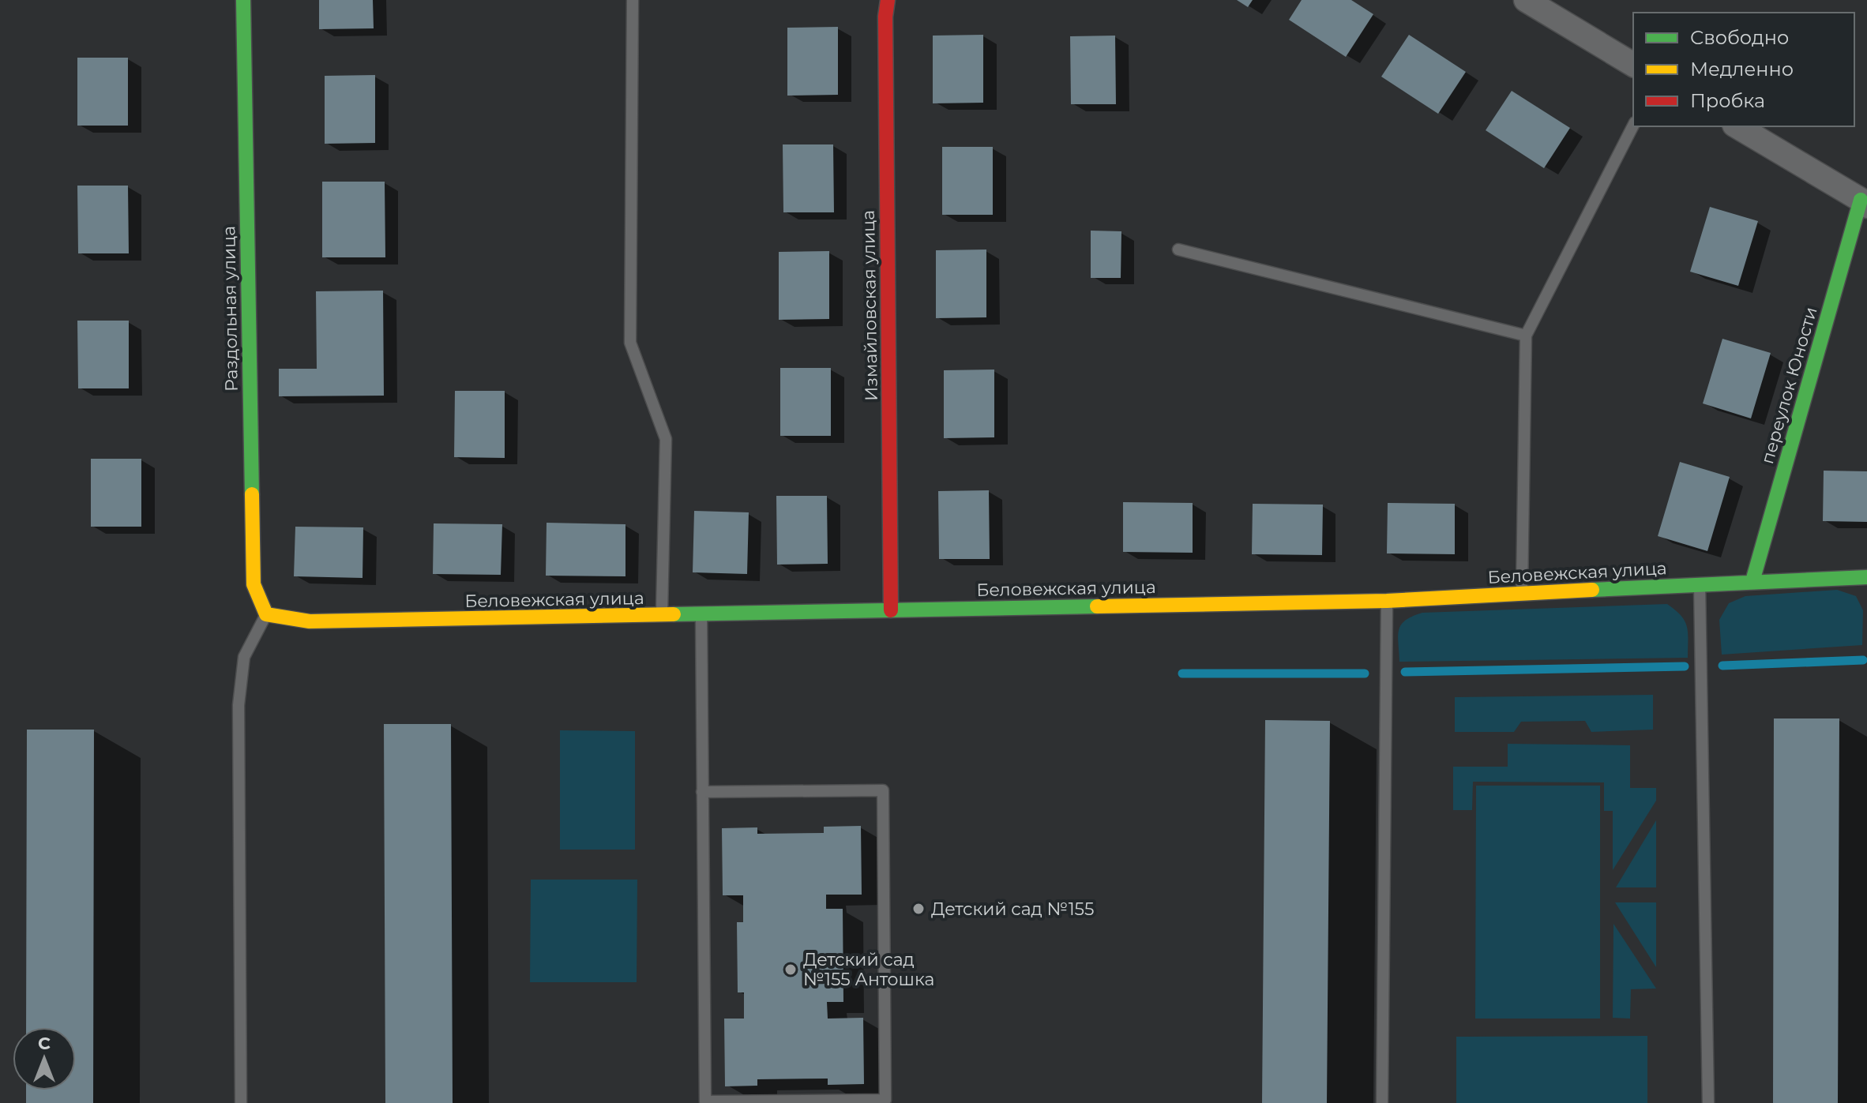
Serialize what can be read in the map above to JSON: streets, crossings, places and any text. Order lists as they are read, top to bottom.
{
  "streets": {
    "street": [
      "Измайловская улица",
      "Раздольная улица",
      "переулок Юности",
      "Беловежская улица"
    ]
  },
  "crossings": [
    ["Измайловская улица", "Беловежская улица"],
    ["Раздольная улица", "Беловежская улица"],
    ["переулок Юности", "Беловежская улица"]
  ],
  "places": ["Детский сад №155", "Детский сад №155 Антошка"],
  "legend": ["Свободно", "Медленно", "Пробка"],
  "north": "top"
}
